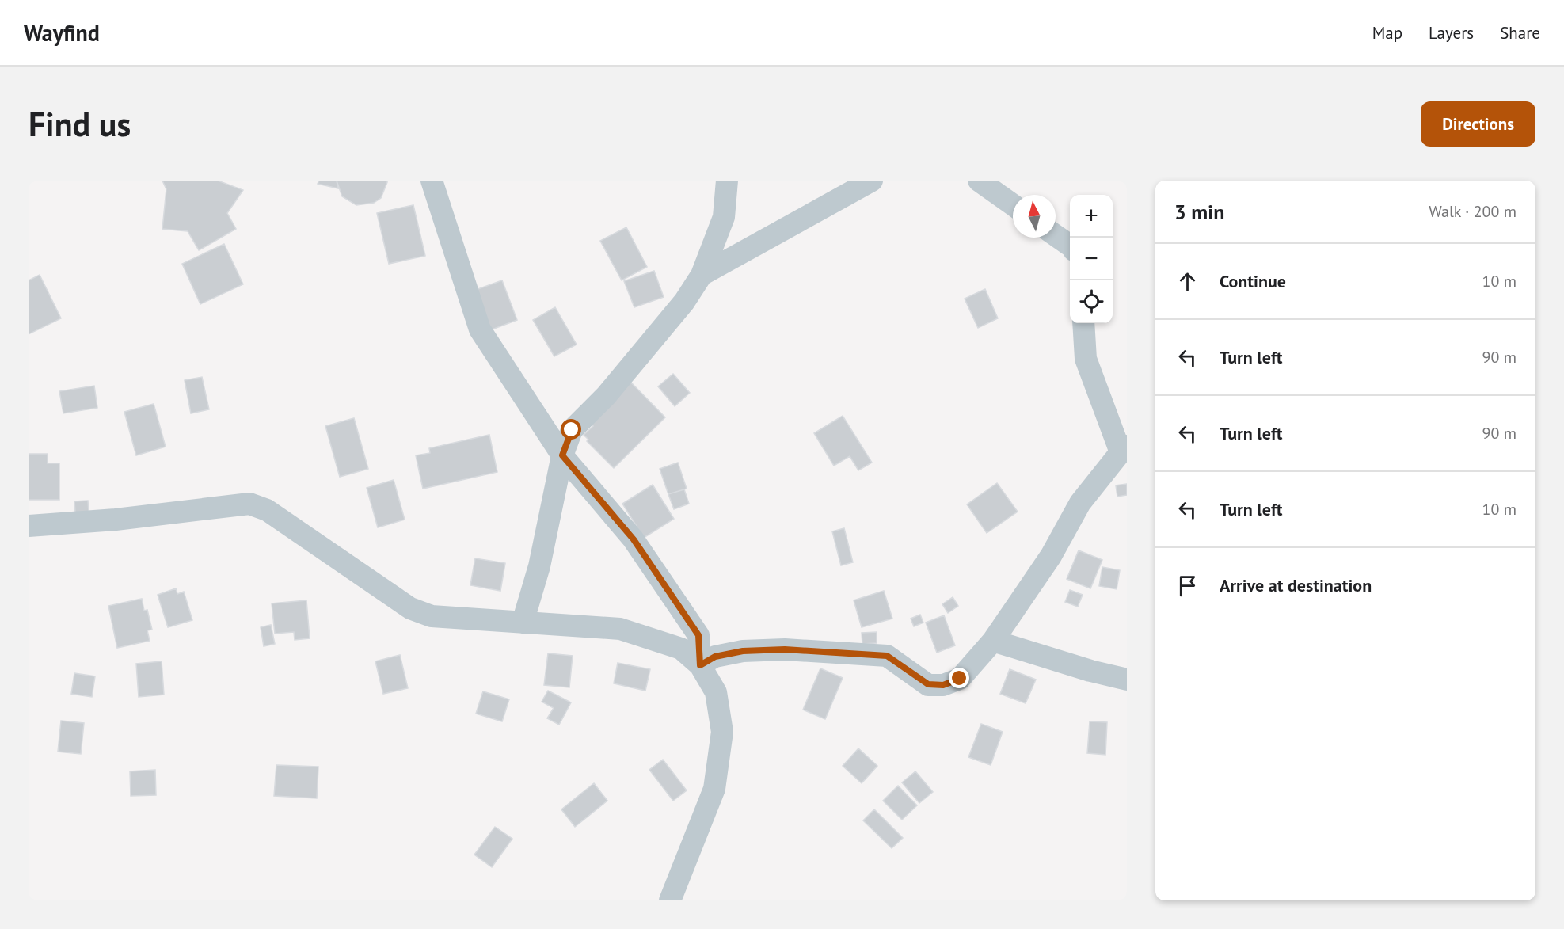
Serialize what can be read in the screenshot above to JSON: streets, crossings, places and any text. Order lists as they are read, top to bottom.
{
  "north": "top",
  "page": {
    "header": "Wayfind",
    "nav": ["Map", "Layers", "Share"],
    "buttons": "Directions",
    "title": "Find us",
    "heading": ["3 min", "Walk · 200 m"],
    "map_buttons": ["+", "−"],
    "list": [
      ["Continue", "10 m"],
      ["Turn left", "90 m"],
      ["Turn left", "90 m"],
      ["Turn left", "10 m"],
      "Arrive at destination"
    ]
  }
}
